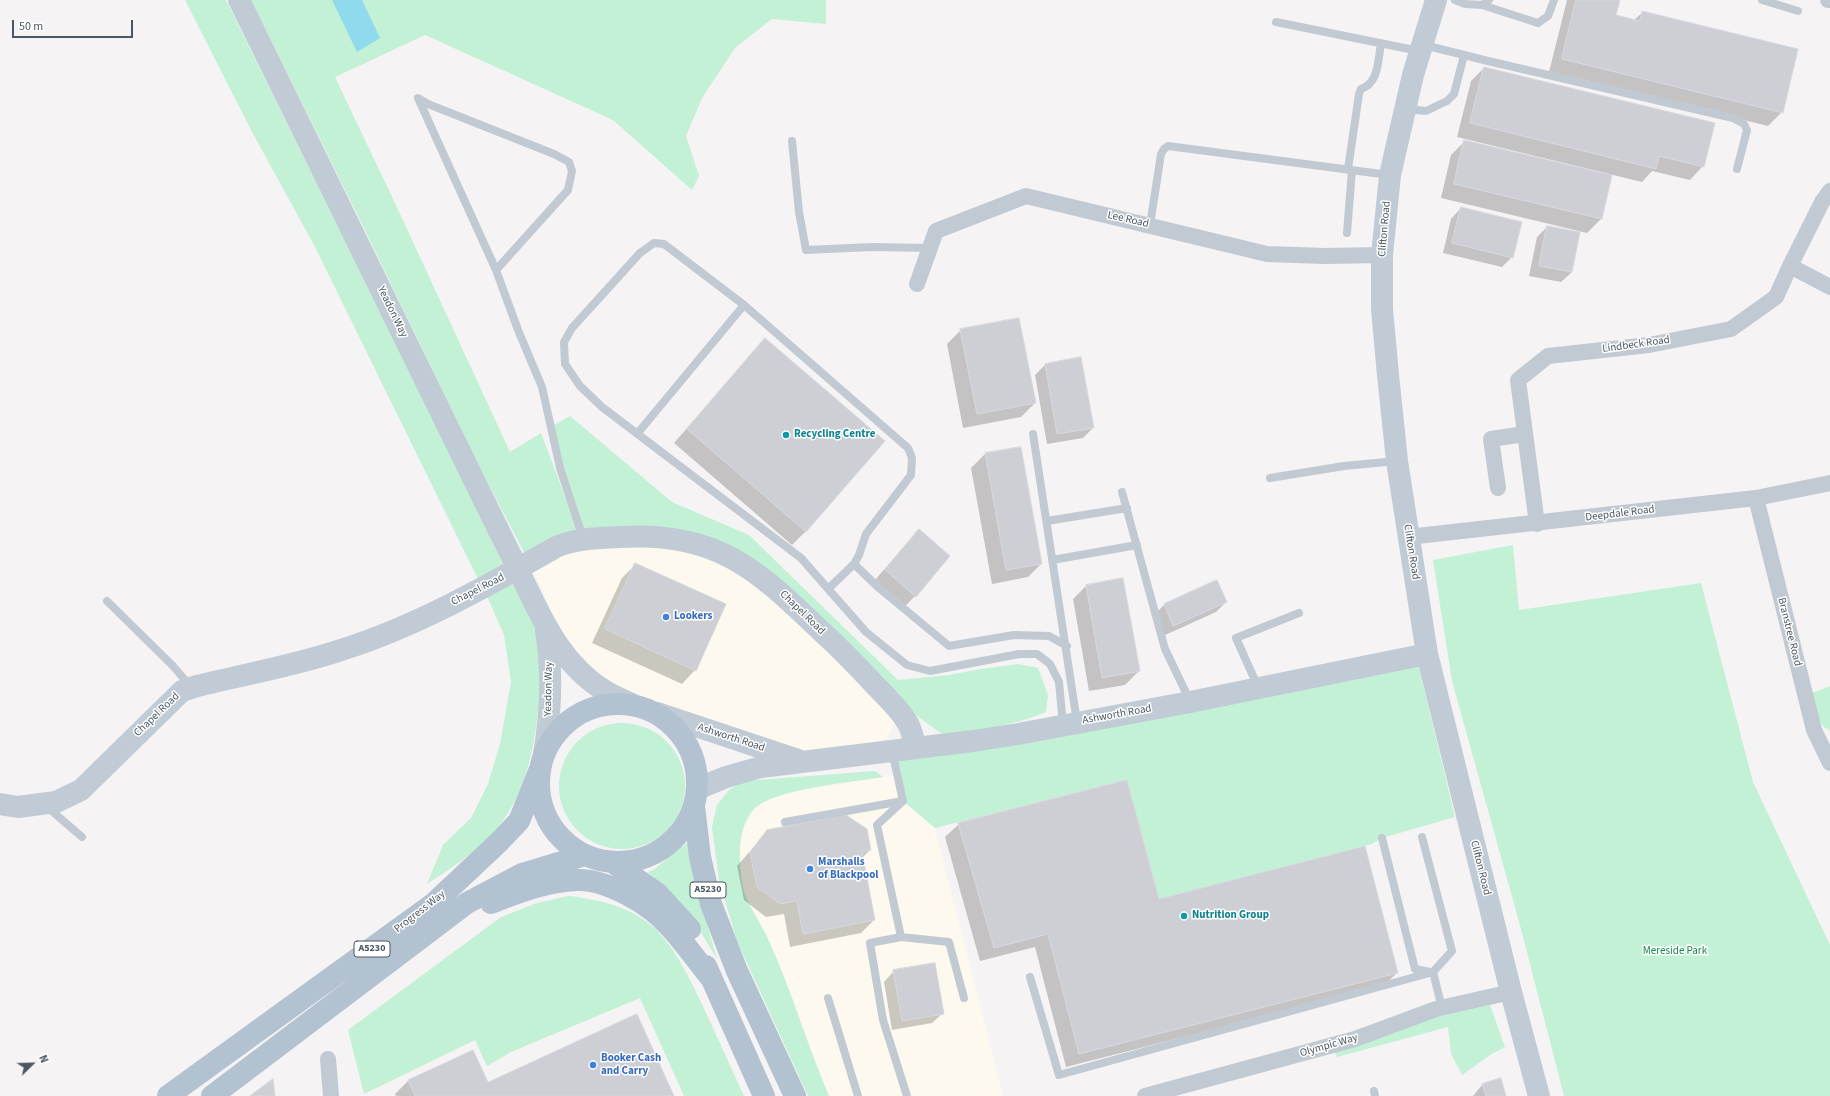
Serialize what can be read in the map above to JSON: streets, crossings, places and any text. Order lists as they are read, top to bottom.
{
  "streets": {
    "main road": ["A5230", "Progress Way"],
    "street": [
      "Lee Road",
      "Clifton Road",
      "Yeadon Way",
      "Lindbeck Road",
      "Deepdale Road",
      "Chapel Road",
      "Branstree Road",
      "Ashworth Road",
      "Olympic Way"
    ]
  },
  "crossings": [
    ["Lee Road", "Clifton Road"],
    ["Clifton Road", "Deepdale Road"],
    ["Clifton Road", "Ashworth Road"],
    ["Clifton Road", "Olympic Way"],
    ["Yeadon Way", "A5230"],
    ["Yeadon Way", "Progress Way"],
    ["Lindbeck Road", "Deepdale Road"],
    ["Deepdale Road", "Branstree Road"],
    ["Chapel Road", "Ashworth Road"],
    ["Ashworth Road", "A5230"],
    ["A5230", "Progress Way"]
  ],
  "parks": ["Mereside Park"],
  "places": [
    "Recycling Centre",
    "Lookers",
    "Marshalls of Blackpool",
    "Nutrition Group",
    "Booker Cash and Carry"
  ],
  "scale_bar": "50 m",
  "north": "top right"
}
